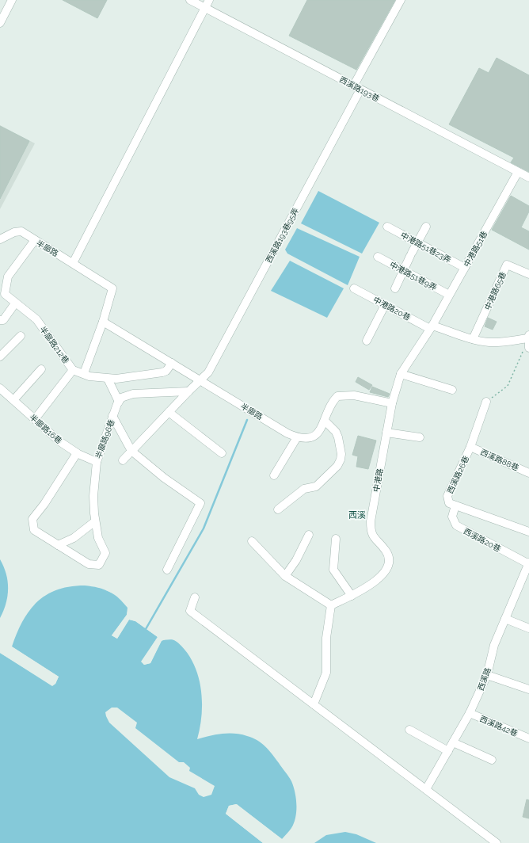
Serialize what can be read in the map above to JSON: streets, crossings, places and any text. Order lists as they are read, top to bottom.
{
  "streets": {
    "street": [
      "西溪路193巷",
      "西溪路193巷95弄",
      "中港路51巷23弄",
      "半廍路",
      "中港路51巷",
      "中港路51巷9弄",
      "中港路65巷",
      "中港路20巷",
      "半廍路212巷",
      "半廍路16巷",
      "半廍路96巷",
      "西溪路88巷",
      "西溪路26巷",
      "中港路",
      "西溪路20巷",
      "西溪路",
      "西溪路42巷"
    ]
  },
  "crossings": [
    ["西溪路193巷", "西溪路193巷95弄"],
    ["西溪路193巷", "中港路51巷"],
    ["西溪路193巷95弄", "半廍路"],
    ["中港路51巷23弄", "中港路51巷"],
    ["半廍路", "半廍路212巷"],
    ["半廍路", "中港路"],
    ["中港路51巷", "中港路51巷9弄"],
    ["中港路51巷", "中港路20巷"],
    ["中港路51巷", "中港路"],
    ["中港路20巷", "中港路"],
    ["半廍路16巷", "半廍路96巷"],
    ["西溪路88巷", "西溪路26巷"],
    ["西溪路26巷", "西溪路20巷"],
    ["西溪路20巷", "西溪路"],
    ["西溪路", "西溪路42巷"]
  ],
  "districts": ["西溪"]
}
